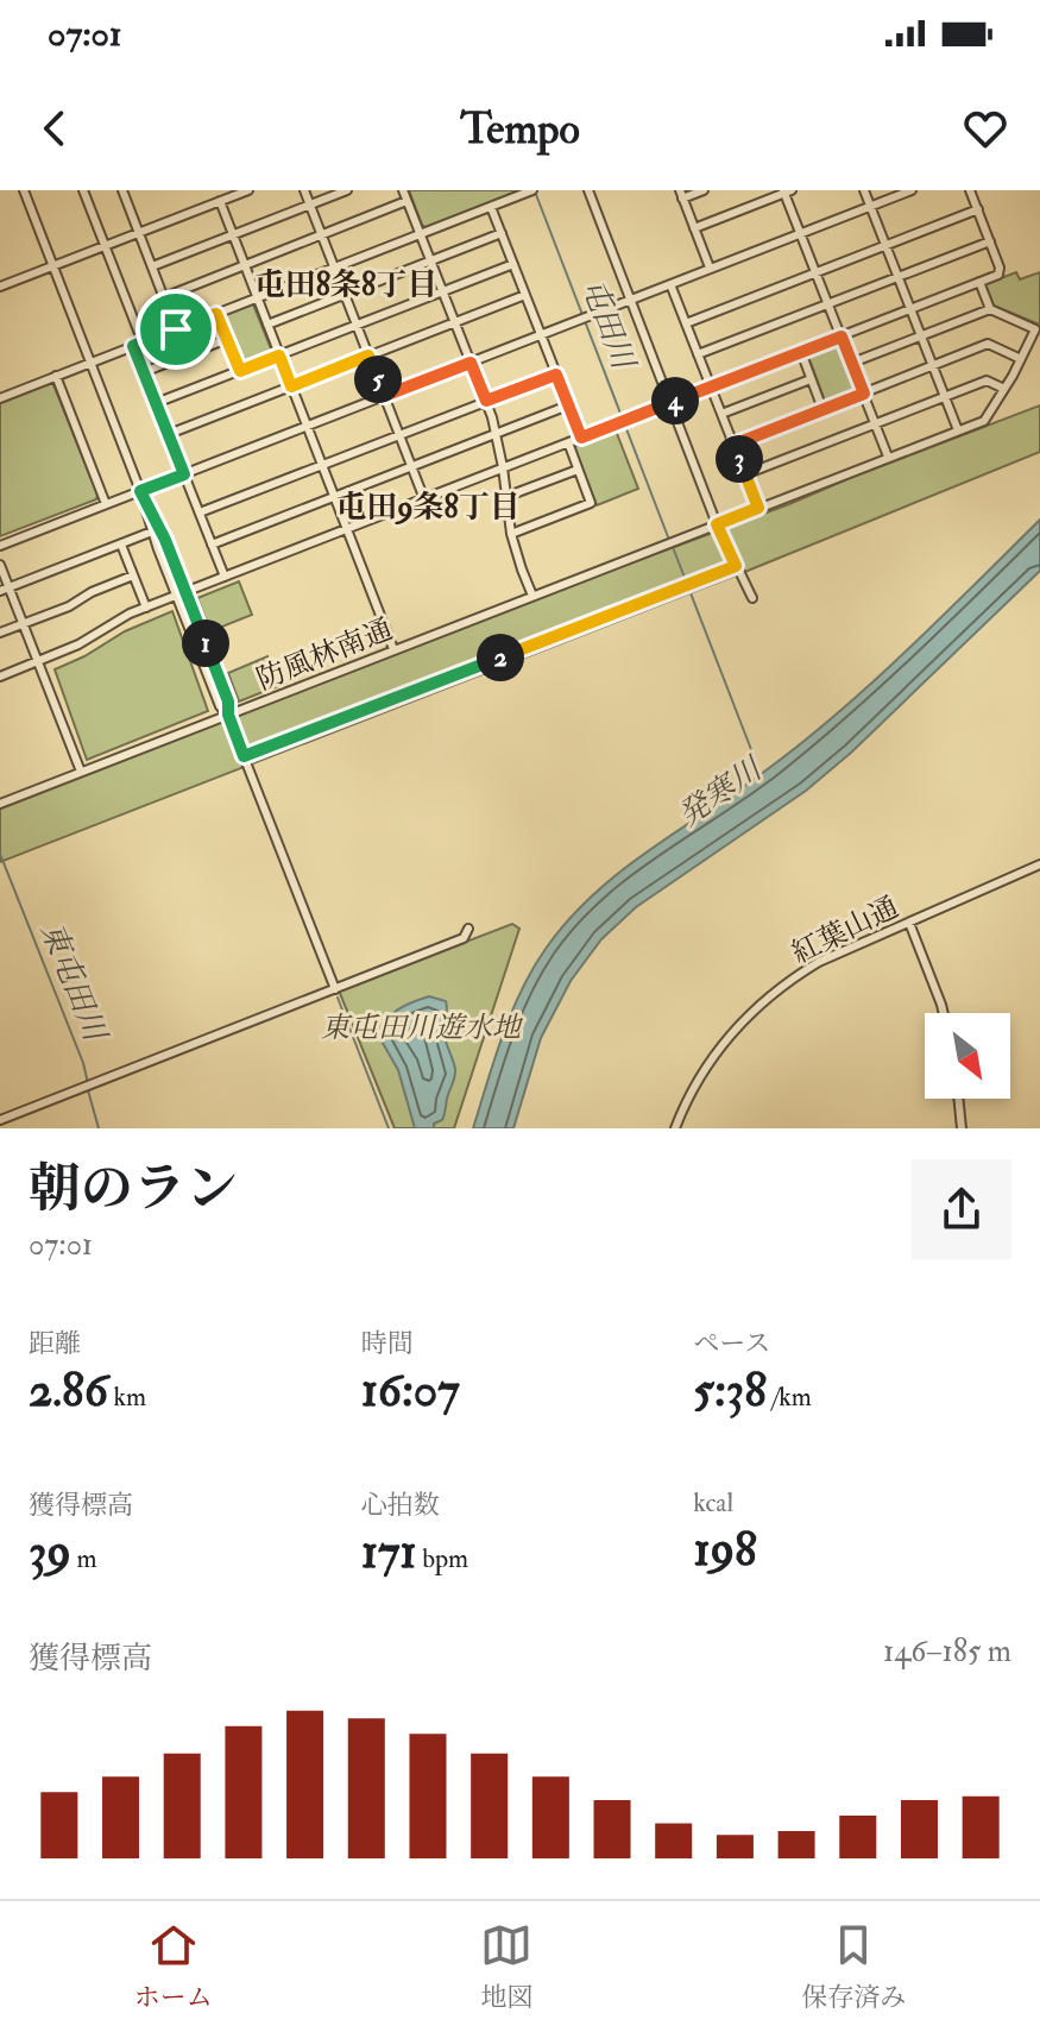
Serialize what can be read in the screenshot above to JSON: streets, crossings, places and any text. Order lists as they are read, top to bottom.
{
  "streets": {
    "street": ["防風林南通", "紅葉山通"]
  },
  "districts": ["屯田8条8丁目", "屯田9条8丁目"],
  "water": ["屯田川", "発寒川", "東屯田川"],
  "parks": ["東屯田川遊水地"],
  "north": "bottom right",
  "page": {
    "status": "07:01",
    "header": "Tempo",
    "pins": [
      "5",
      "4",
      "3",
      "1",
      "2"
    ],
    "heading": ["朝のラン", "07:01"],
    "stats": [
      ["距離", "2.86 km"],
      ["時間", "16:07"],
      ["ペース", "5:38 /km"],
      ["獲得標高", "39 m"],
      ["心拍数", "171 bpm"],
      ["kcal", "198"]
    ],
    "chart": ["獲得標高", "146–185 m"],
    "tabs": ["ホーム", "地図", "保存済み"]
  }
}
